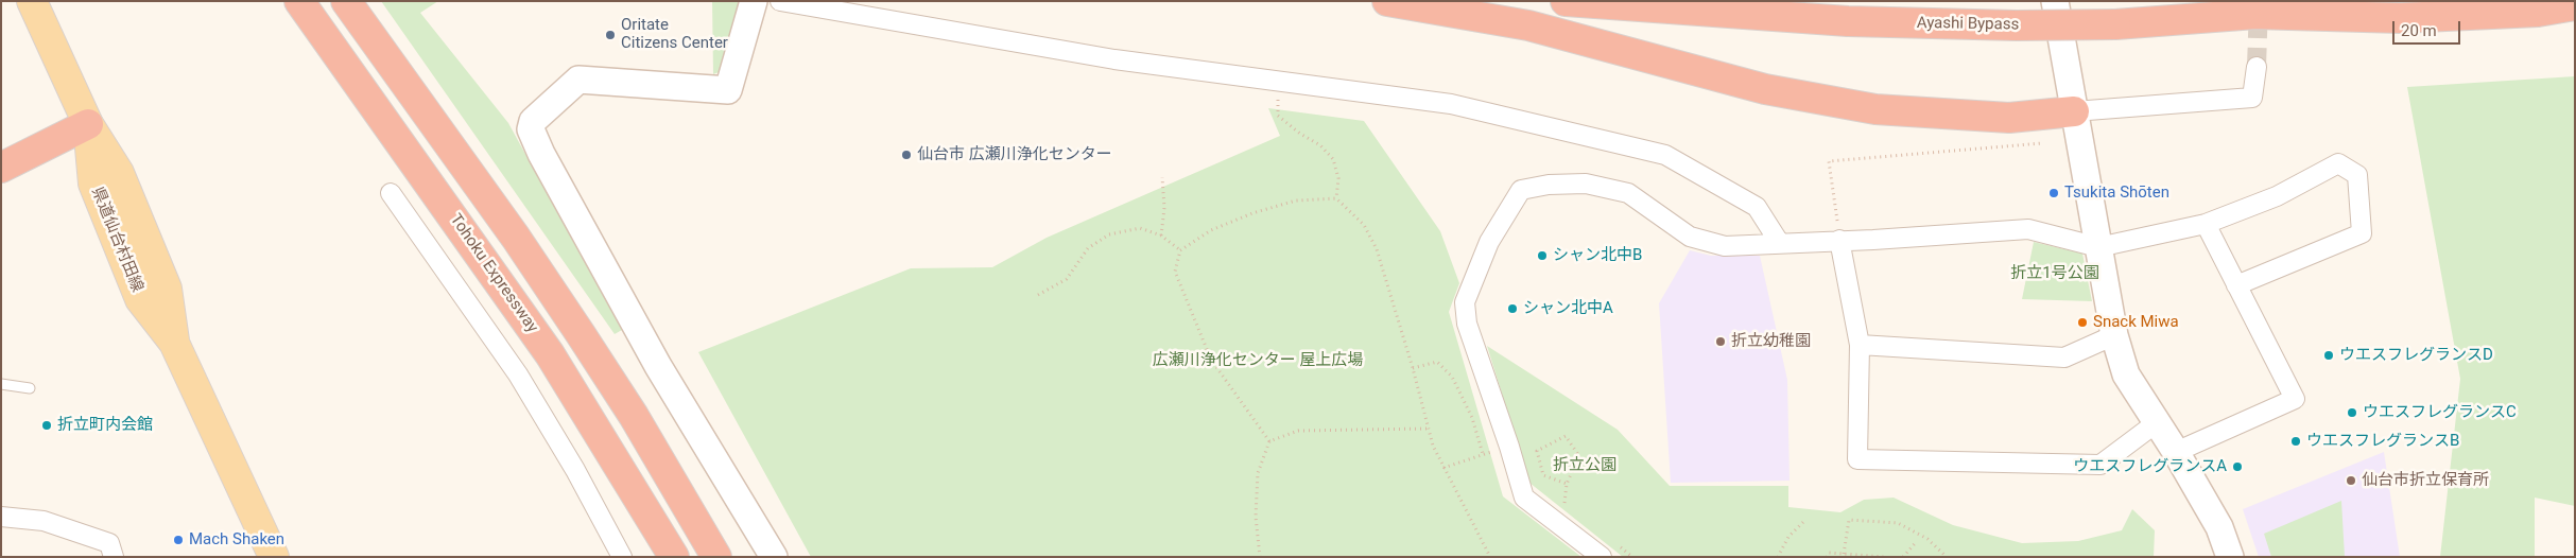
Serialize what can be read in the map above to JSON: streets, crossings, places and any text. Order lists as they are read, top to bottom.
{
  "streets": {
    "highway": ["Ayashi Bypass", "Tohoku Expressway"],
    "main road": ["県道仙台村田線"]
  },
  "parks": ["折立1号公園", "広瀬川浄化センター 屋上広場", "折立公園"],
  "places": [
    "Oritate Citizens Center",
    "仙台市 広瀬川浄化センター",
    "Tsukita Shōten",
    "シャン北中B",
    "シャン北中A",
    "Snack Miwa",
    "折立幼稚園",
    "ウエスフレグランスD",
    "ウエスフレグランスC",
    "折立町内会館",
    "ウエスフレグランスB",
    "ウエスフレグランスA",
    "仙台市折立保育所",
    "Mach Shaken"
  ],
  "scale_bar": "20 m"
}
